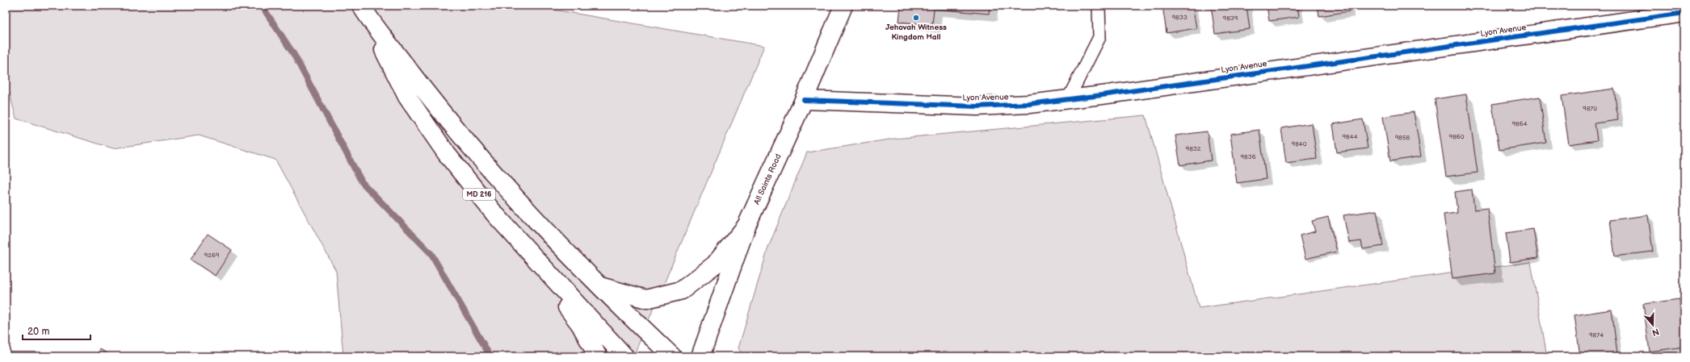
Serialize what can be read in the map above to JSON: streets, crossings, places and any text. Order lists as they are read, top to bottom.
{
  "streets": {
    "street": ["Lyon Avenue", "All Saints Road", "MD 216"]
  },
  "crossings": [
    ["Lyon Avenue", "All Saints Road"]
  ],
  "places": ["Jehovah Witness Kingdom Hall"],
  "house_numbers": [
    "9833",
    "9839",
    "9870",
    "9864",
    "9844",
    "9860",
    "9858",
    "9840",
    "9832",
    "9836",
    "9269",
    "9874"
  ],
  "scale_bar": "20 m",
  "north": "bottom"
}
